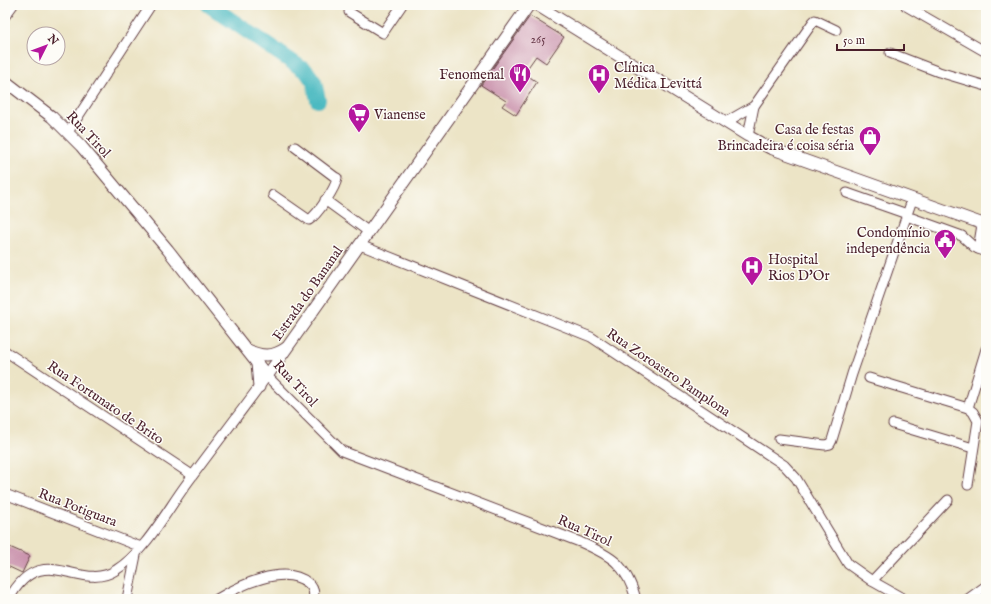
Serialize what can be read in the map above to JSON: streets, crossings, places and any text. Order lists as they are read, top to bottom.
{
  "streets": {
    "main road": ["Rua Tirol", "Estrada do Bananal"],
    "street": ["Rua Zoroastro Pamplona", "Rua Fortunato de Brito", "Rua Potiguara"]
  },
  "crossings": [
    ["Rua Tirol", "Estrada do Bananal"],
    ["Estrada do Bananal", "Rua Zoroastro Pamplona"],
    ["Estrada do Bananal", "Rua Fortunato de Brito"],
    ["Estrada do Bananal", "Rua Potiguara"]
  ],
  "places": {
    "restaurant": ["Fenomenal"],
    "hospital": ["Clínica Médica Levittá", "Hospital Rios D'Or"],
    "supermarket": ["Vianense"],
    "shop": ["Casa de festas Brincadeira é coisa séria"],
    "public building": ["Condomínio independência"]
  },
  "house_numbers": ["265"],
  "scale_bar": "50 m",
  "north": "top right"
}
